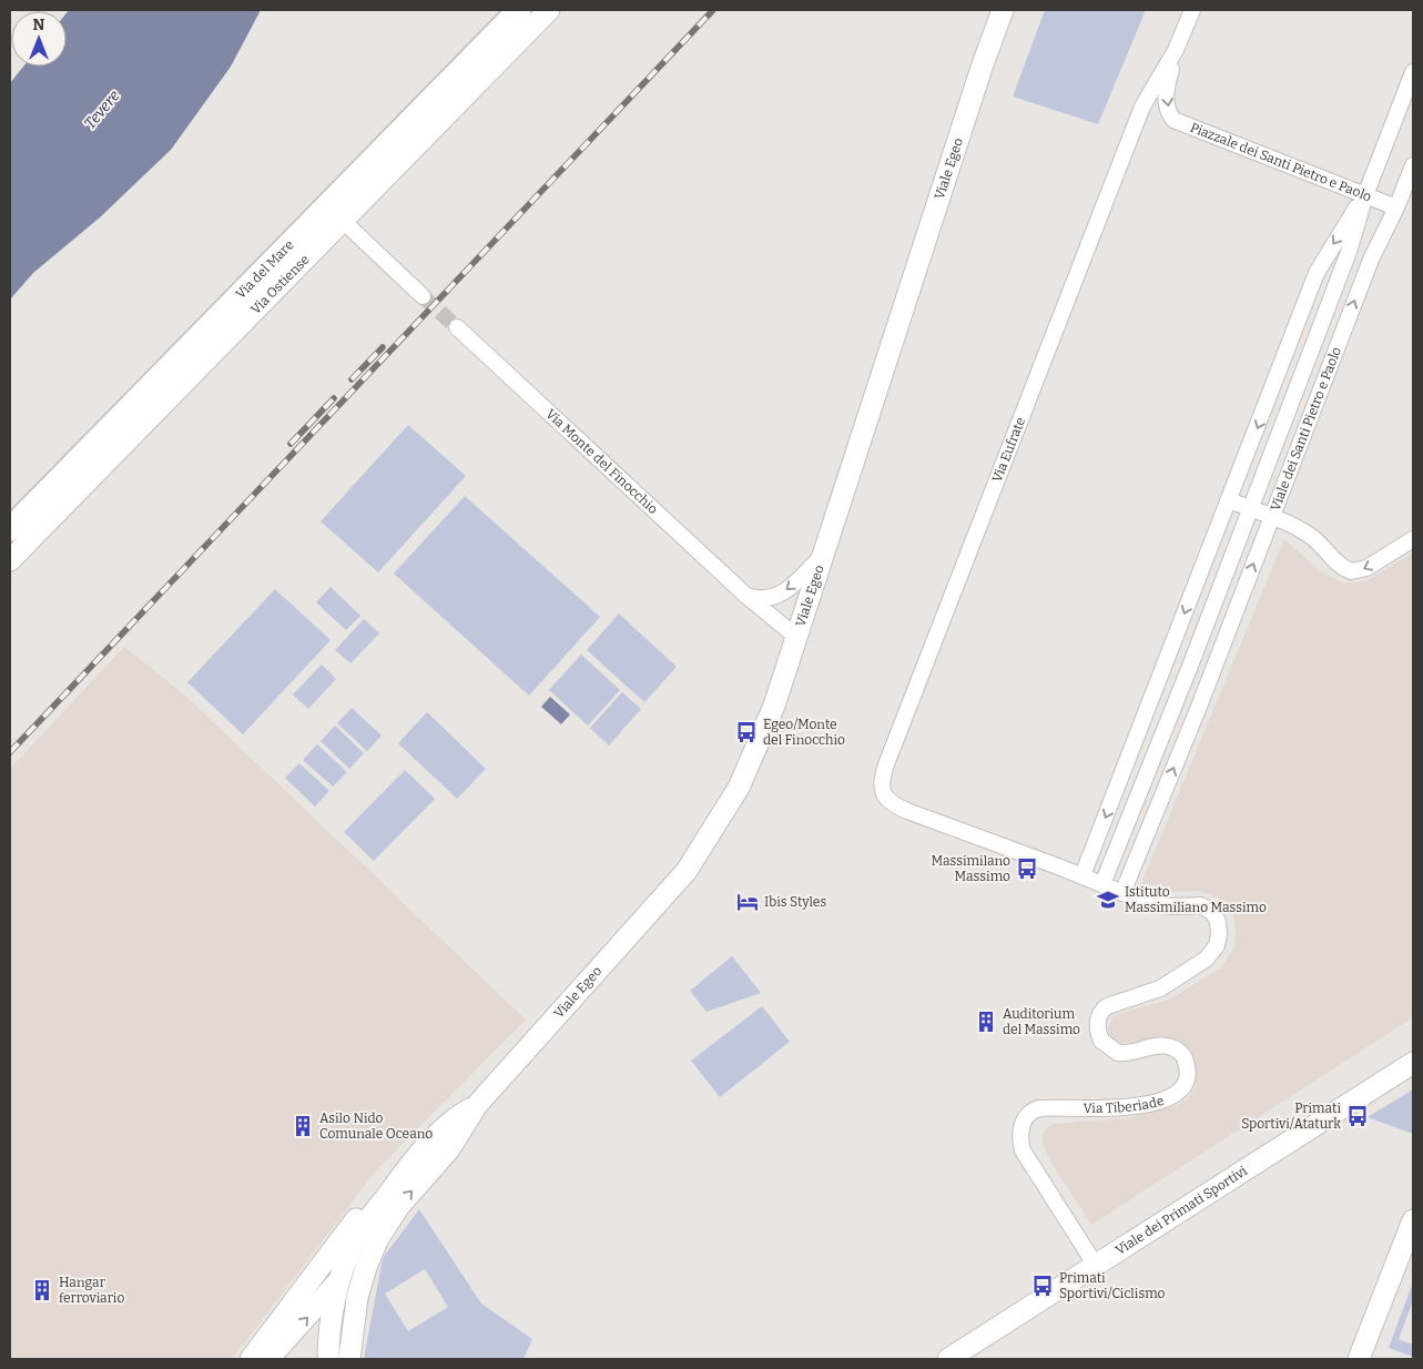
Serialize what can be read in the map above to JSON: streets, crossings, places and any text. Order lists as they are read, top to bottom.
{
  "streets": {
    "main road": [
      "Viale Egeo",
      "Via del Mare",
      "Via Ostiense",
      "Viale dei Primati Sportivi"
    ],
    "street": [
      "Piazzale dei Santi Pietro e Paolo",
      "Viale dei Santi Pietro e Paolo",
      "Via Eufrate",
      "Via Monte del Finocchio",
      "Via Tiberiade"
    ]
  },
  "crossings": [
    ["Piazzale dei Santi Pietro e Paolo", "Viale dei Santi Pietro e Paolo"],
    ["Piazzale dei Santi Pietro e Paolo", "Via Eufrate"],
    ["Viale Egeo", "Via Monte del Finocchio"],
    ["Viale dei Santi Pietro e Paolo", "Via Tiberiade"],
    ["Via Eufrate", "Via Tiberiade"],
    ["Via Tiberiade", "Viale dei Primati Sportivi"]
  ],
  "one_way": ["Piazzale dei Santi Pietro e Paolo"],
  "water": ["Tevere"],
  "places": {
    "bus stop": [
      "Egeo/Monte del Finocchio",
      "Massimilano Massimo",
      "Primati Sportivi/Ataturk",
      "Primati Sportivi/Ciclismo"
    ],
    "school or university": ["Istituto Massimiliano Massimo"],
    "hotel": ["Ibis Styles"],
    "building": ["Auditorium del Massimo", "Asilo Nido Comunale Oceano", "Hangar ferroviario"]
  },
  "north": "top"
}
